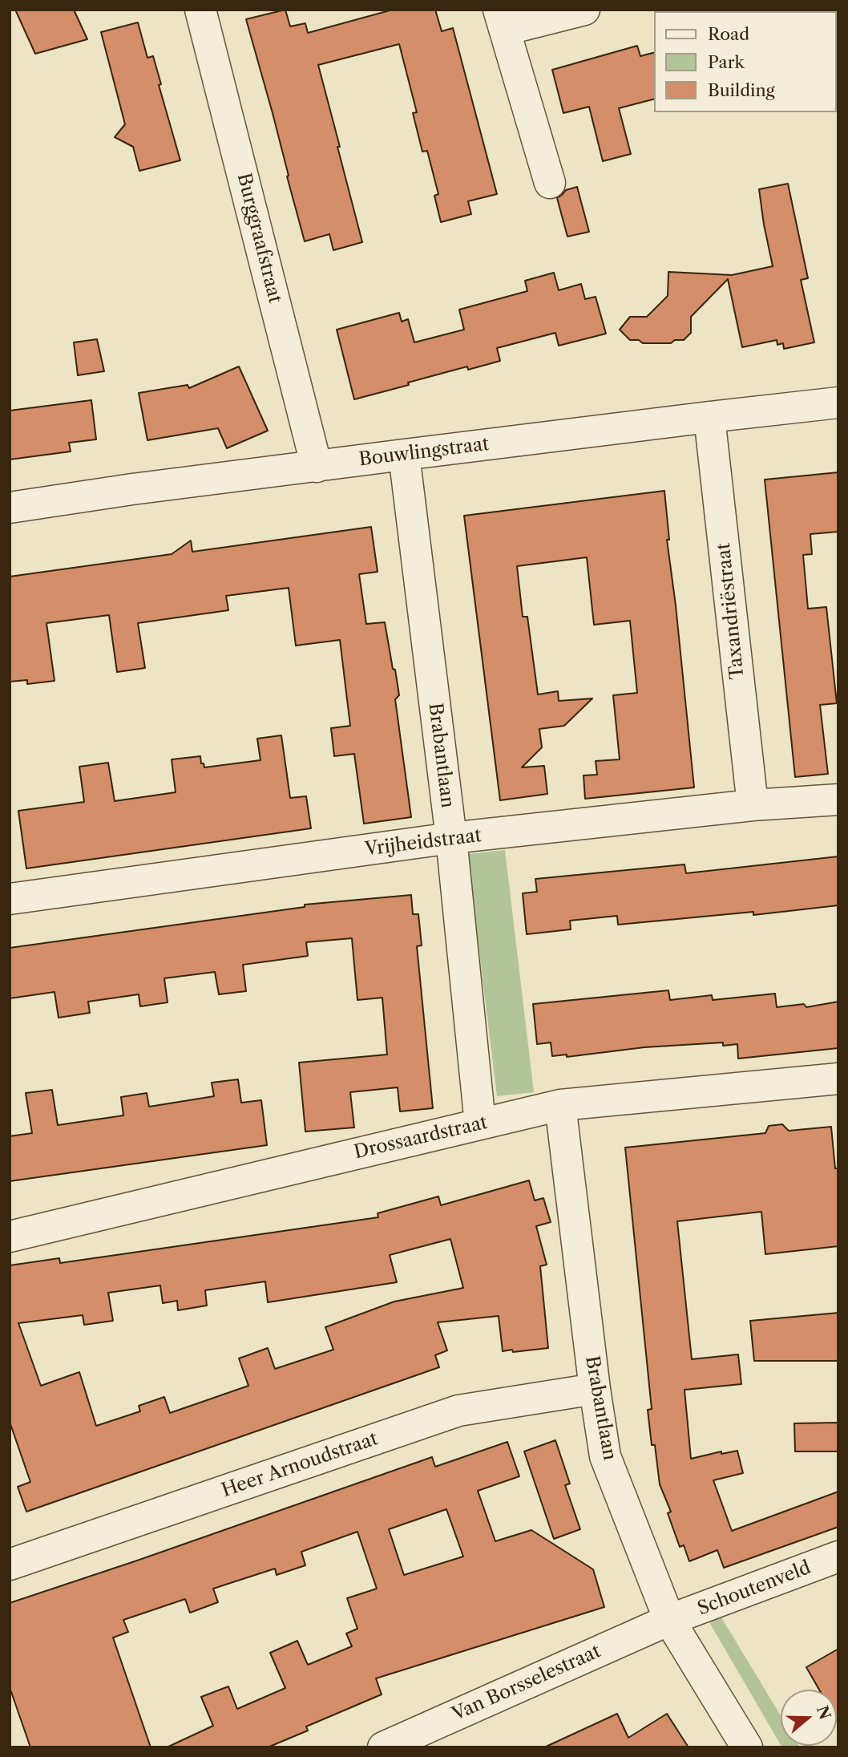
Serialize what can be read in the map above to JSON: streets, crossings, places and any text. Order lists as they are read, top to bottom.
{
  "streets": {
    "street": [
      "Burggraafstraat",
      "Bouwlingstraat",
      "Taxandriëstraat",
      "Brabantlaan",
      "Vrijheidstraat",
      "Drossaardstraat",
      "Heer Arnoudstraat",
      "Schoutenveld",
      "Van Borsselestraat"
    ]
  },
  "crossings": [
    ["Burggraafstraat", "Bouwlingstraat"],
    ["Bouwlingstraat", "Taxandriëstraat"],
    ["Bouwlingstraat", "Brabantlaan"],
    ["Taxandriëstraat", "Vrijheidstraat"],
    ["Brabantlaan", "Vrijheidstraat"],
    ["Brabantlaan", "Drossaardstraat"],
    ["Brabantlaan", "Heer Arnoudstraat"],
    ["Brabantlaan", "Schoutenveld"],
    ["Brabantlaan", "Van Borsselestraat"],
    ["Schoutenveld", "Van Borsselestraat"]
  ],
  "legend": ["Road", "Park", "Building"],
  "north": "right"
}
